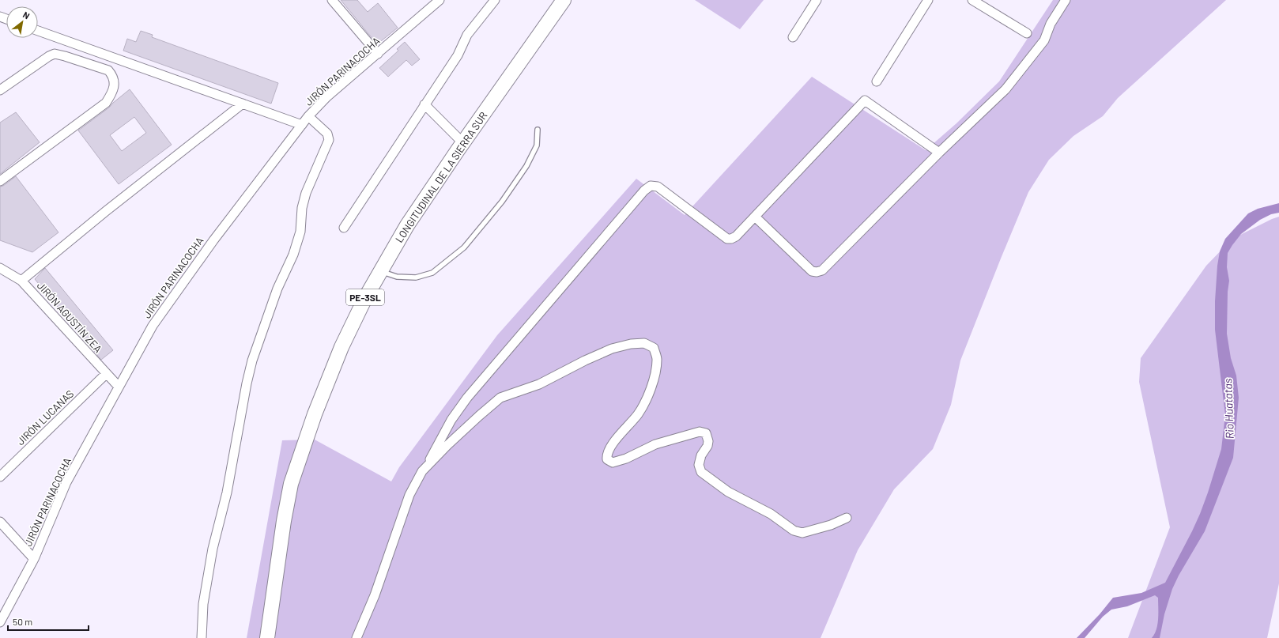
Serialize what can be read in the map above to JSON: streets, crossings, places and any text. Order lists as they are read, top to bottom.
{
  "streets": {
    "main road": ["LONGITUDINAL DE LA SIERRA SUR", "PE-3SL"],
    "street": ["JIRÓN PARINACOCHA", "JIRÓN AGUSTÍN ZEA", "JIRÓN LUCANAS"]
  },
  "crossings": [
    ["JIRÓN PARINACOCHA", "JIRÓN AGUSTÍN ZEA"],
    ["JIRÓN AGUSTÍN ZEA", "JIRÓN LUCANAS"]
  ],
  "water": ["Rio Huatatas"],
  "scale_bar": "50 m",
  "north": "top right"
}
